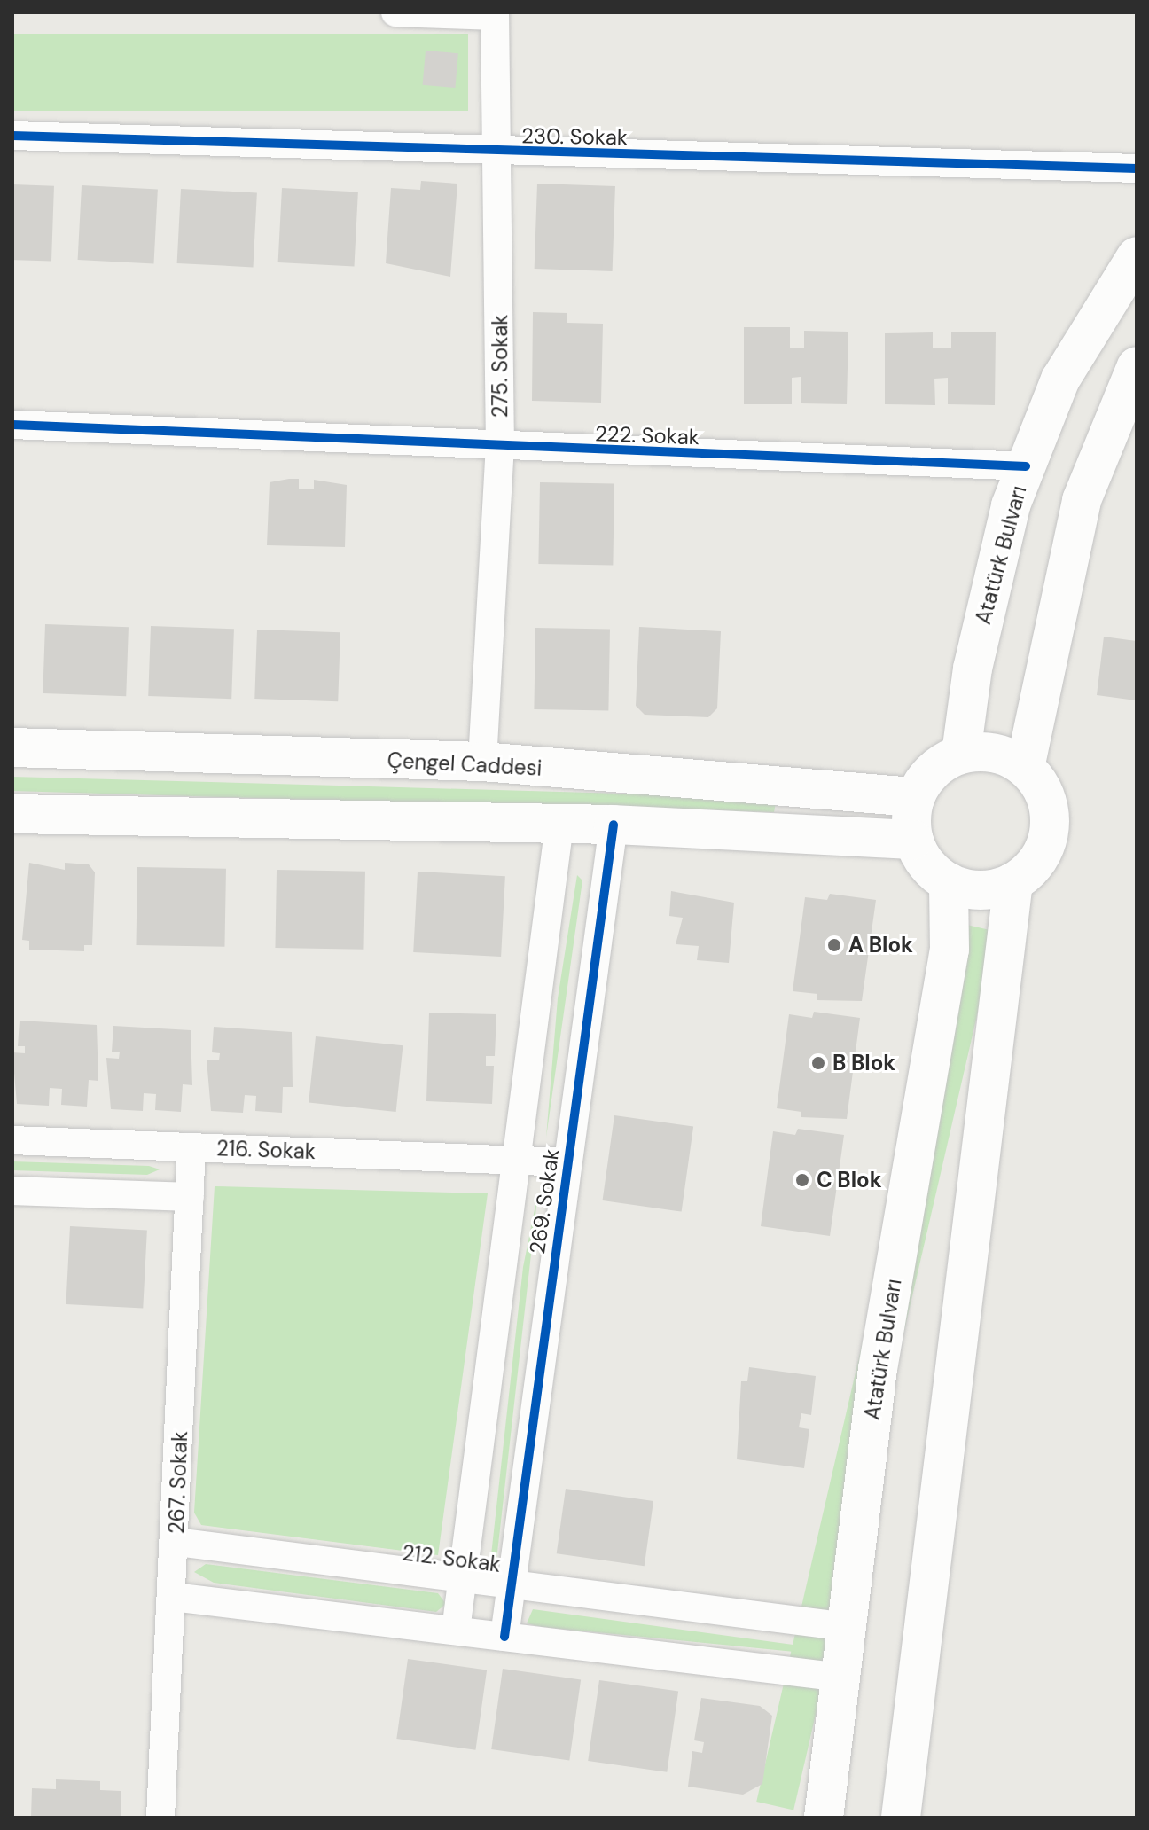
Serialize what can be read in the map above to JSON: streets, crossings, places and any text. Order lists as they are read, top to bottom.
{
  "streets": {
    "main road": ["Atatürk Bulvarı", "Çengel Caddesi"],
    "street": [
      "230. Sokak",
      "275. Sokak",
      "222. Sokak",
      "216. Sokak",
      "269. Sokak",
      "267. Sokak",
      "212. Sokak"
    ]
  },
  "crossings": [
    ["230. Sokak", "275. Sokak"],
    ["275. Sokak", "222. Sokak"],
    ["275. Sokak", "Çengel Caddesi"],
    ["222. Sokak", "Atatürk Bulvarı"],
    ["Atatürk Bulvarı", "Çengel Caddesi"],
    ["Atatürk Bulvarı", "212. Sokak"],
    ["216. Sokak", "269. Sokak"],
    ["216. Sokak", "267. Sokak"],
    ["269. Sokak", "212. Sokak"],
    ["267. Sokak", "212. Sokak"]
  ],
  "places": ["A Blok", "B Blok", "C Blok"]
}
